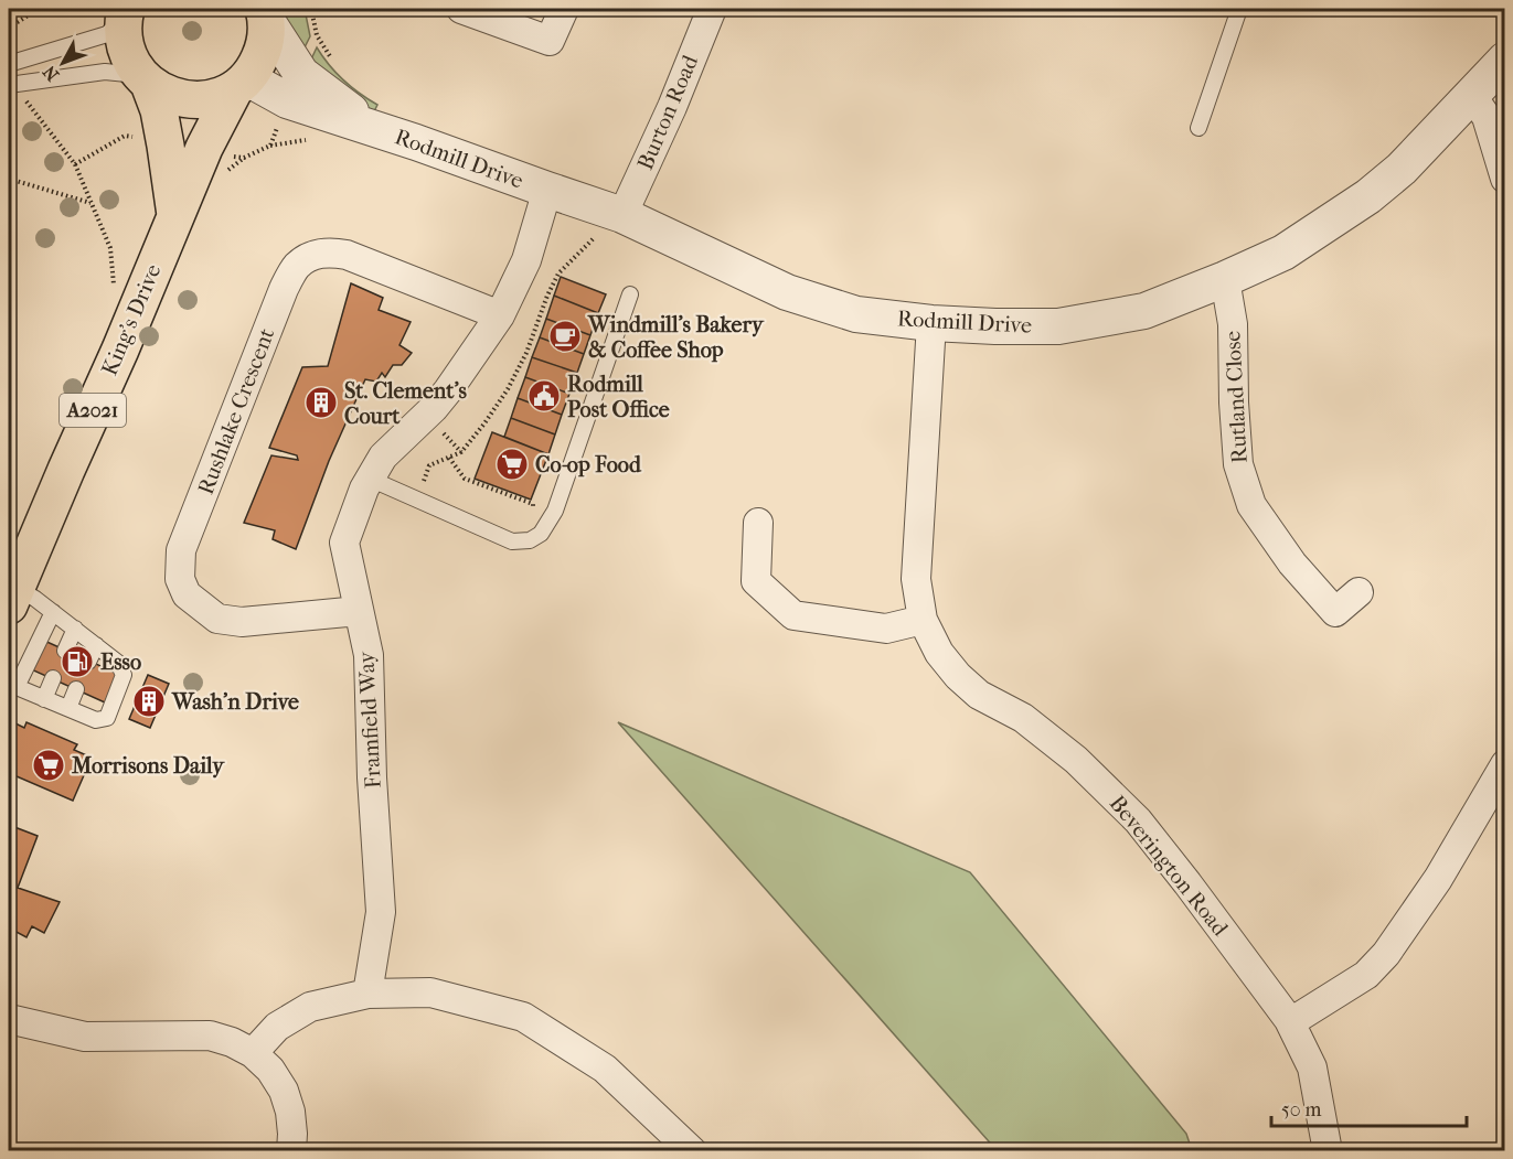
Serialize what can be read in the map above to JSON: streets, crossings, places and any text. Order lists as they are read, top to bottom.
{
  "streets": {
    "main road": ["King's Drive", "A2021"],
    "street": [
      "Burton Road",
      "Rodmill Drive",
      "Rutland Close",
      "Rushlake Crescent",
      "Framfield Way",
      "Beverington Road"
    ]
  },
  "crossings": [
    ["Burton Road", "Rodmill Drive"],
    ["Rodmill Drive", "Rutland Close"],
    ["Rodmill Drive", "A2021"],
    ["Rodmill Drive", "Framfield Way"],
    ["Rodmill Drive", "Beverington Road"],
    ["King's Drive", "A2021"],
    ["Rushlake Crescent", "Framfield Way"]
  ],
  "places": {
    "cafe": ["Windmill's Bakery & Coffee Shop"],
    "public building": ["Rodmill Post Office"],
    "building": ["St. Clement's Court", "Wash'n Drive"],
    "supermarket": ["Co-op Food", "Morrisons Daily"],
    "fuel station": ["Esso"]
  },
  "scale_bar": "50 m",
  "north": "bottom left"
}
